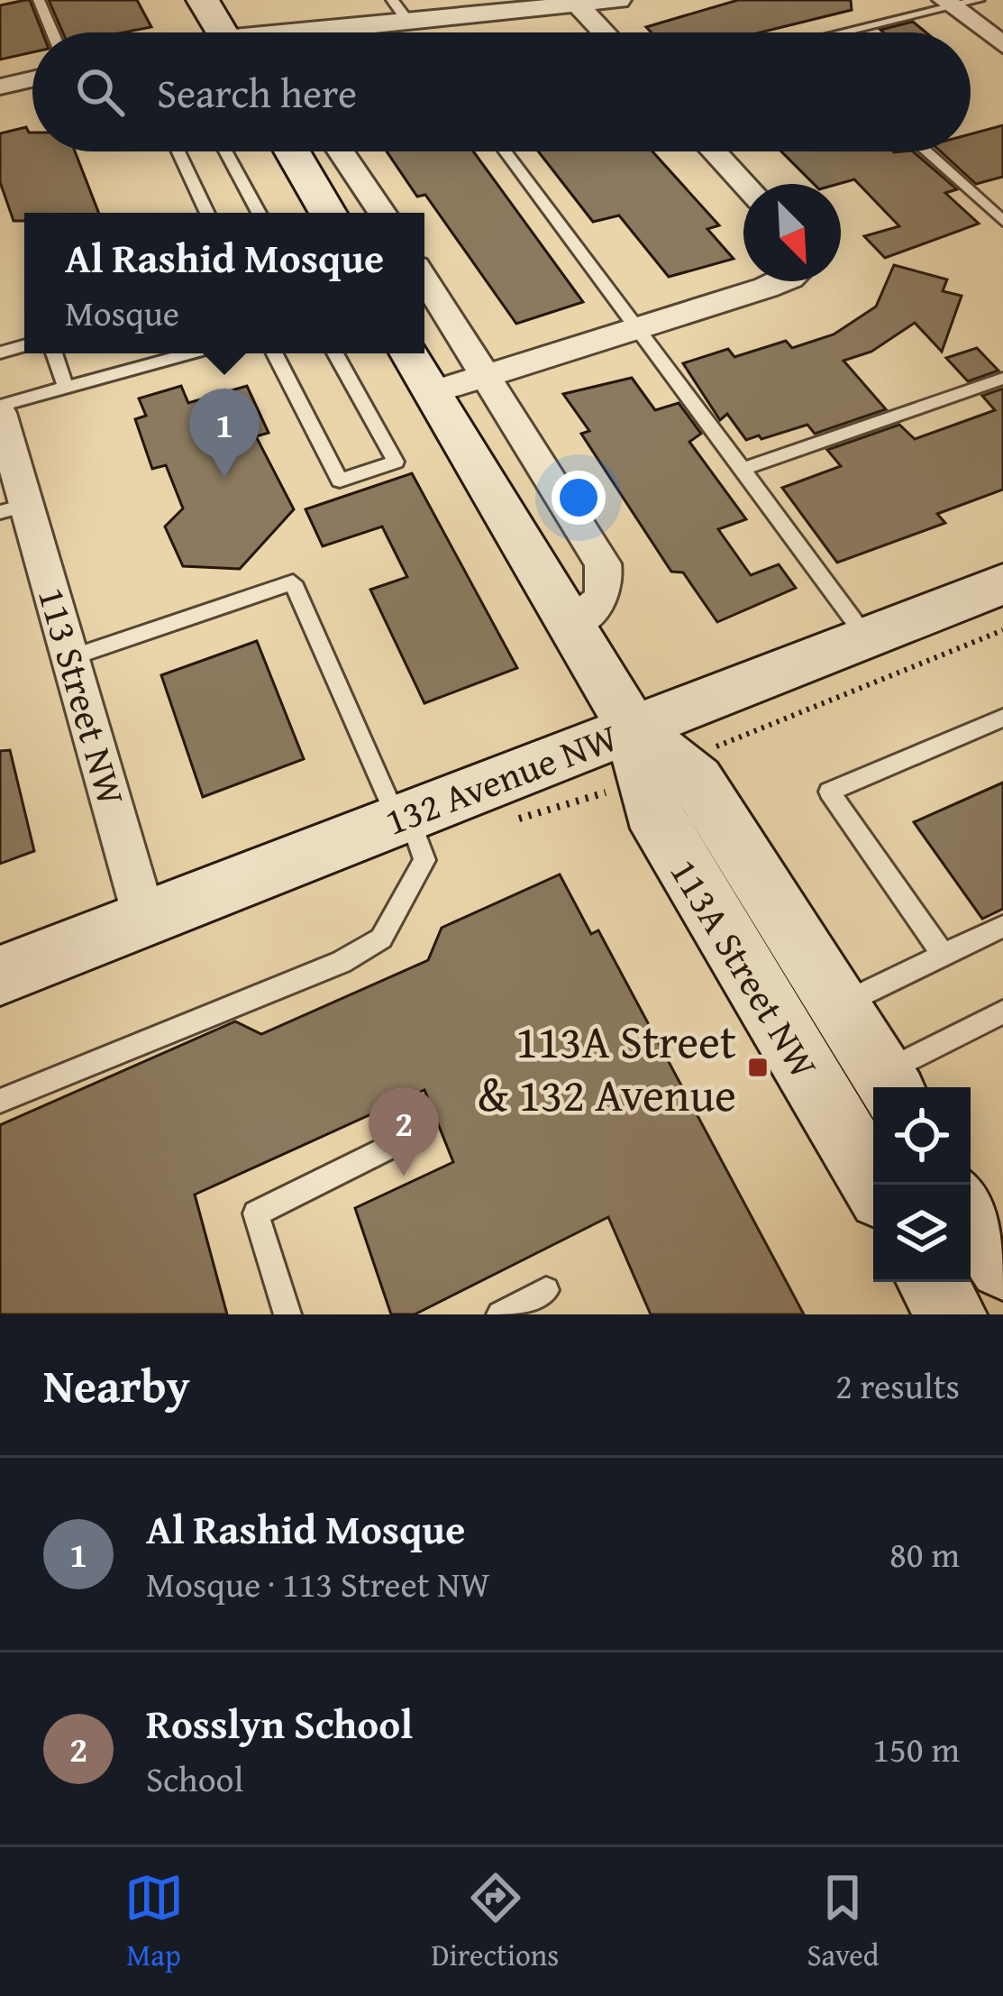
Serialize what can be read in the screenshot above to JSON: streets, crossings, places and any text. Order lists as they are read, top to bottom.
{
  "streets": {
    "main road": ["132 Avenue NW", "113A Street NW"],
    "street": ["113 Street NW"]
  },
  "crossings": [
    ["113 Street NW", "132 Avenue NW"],
    ["132 Avenue NW", "113A Street NW"]
  ],
  "places": {
    "transit": ["113A Street & 132 Avenue"]
  },
  "north": "bottom right",
  "page": {
    "search": "Search here",
    "popup": ["Al Rashid Mosque", "Mosque"],
    "pins": ["1", "2"],
    "heading": ["Nearby", "2 results"],
    "list": [
      {
        "mark": "1",
        "name": "Al Rashid Mosque",
        "note": "Mosque · 113 Street NW",
        "value": "80 m"
      },
      {
        "mark": "2",
        "name": "Rosslyn School",
        "note": "School",
        "value": "150 m"
      }
    ],
    "nav": ["Map", "Directions", "Saved"]
  }
}
